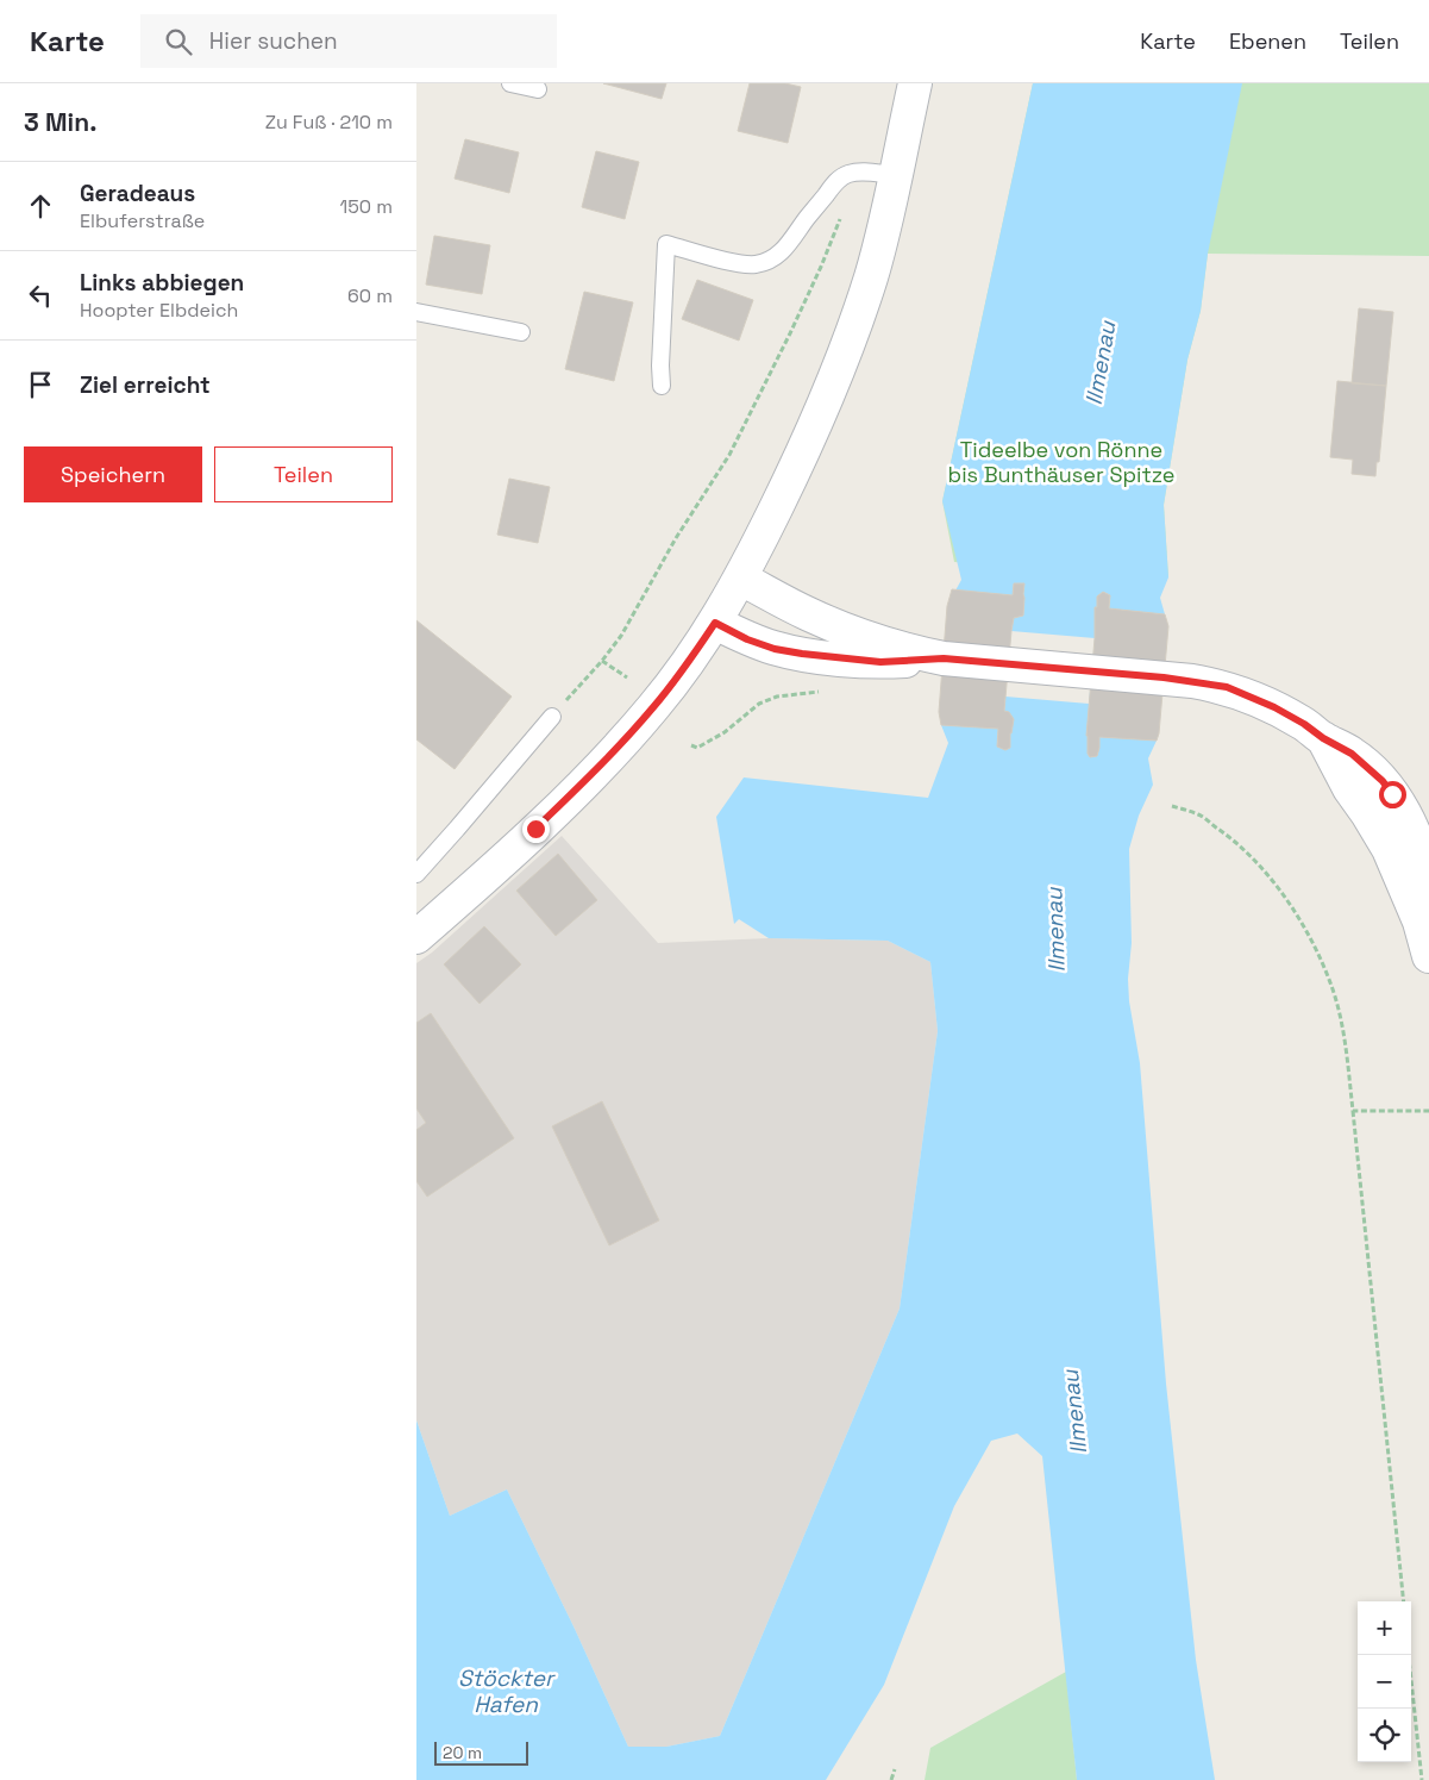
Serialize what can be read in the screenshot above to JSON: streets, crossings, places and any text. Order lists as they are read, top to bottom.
{
  "water": ["Ilmenau", "Stöckter Hafen"],
  "parks": ["Tideelbe von Rönne bis Bunthäuser Spitze"],
  "scale_bar": "20 m",
  "page": {
    "header": "Karte",
    "search": "Hier suchen",
    "nav": ["Karte", "Ebenen", "Teilen"],
    "heading": ["3 Min.", "Zu Fuß · 210 m"],
    "list": [
      ["Geradeaus", "Elbuferstraße", "150 m"],
      ["Links abbiegen", "Hoopter Elbdeich", "60 m"],
      "Ziel erreicht"
    ],
    "buttons": ["Speichern", "Teilen"],
    "map_buttons": ["+", "−"],
    "scale": "20 m"
  }
}
